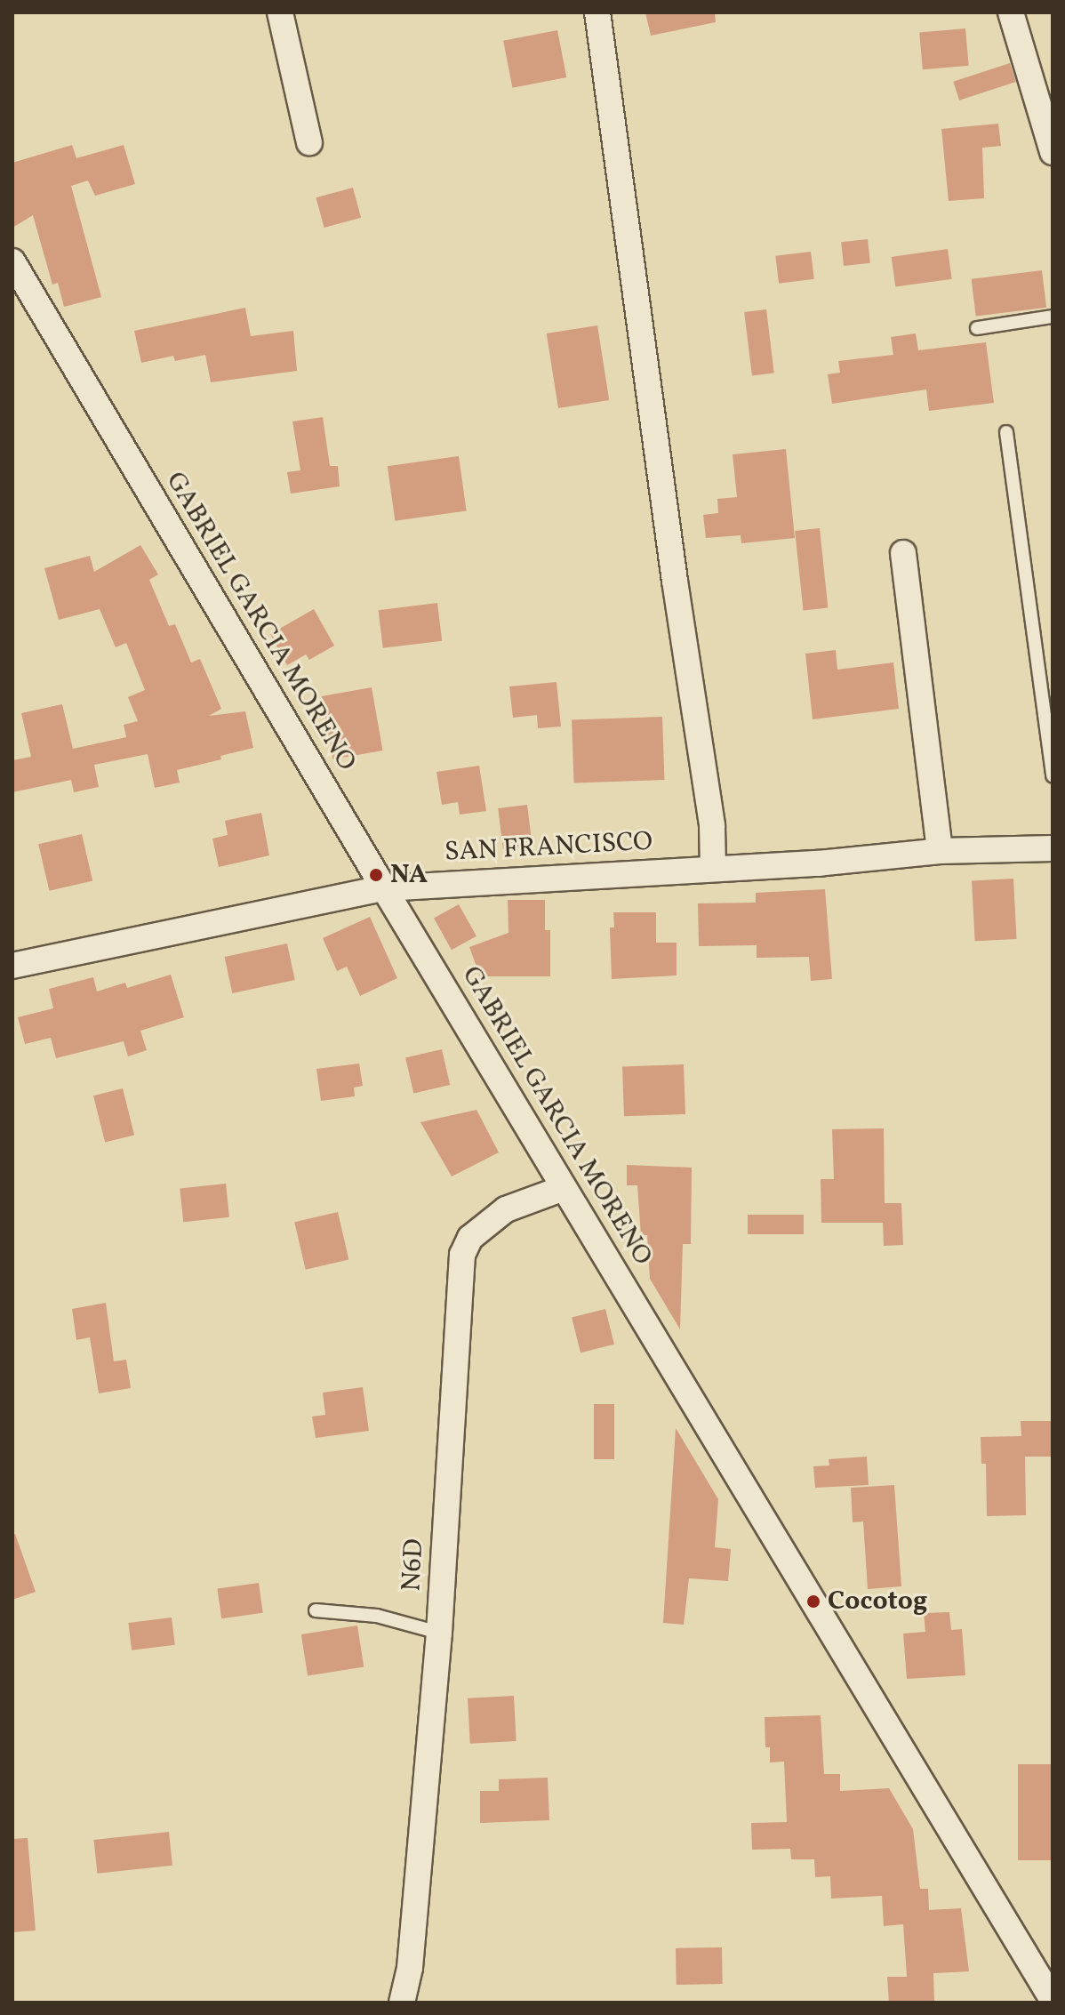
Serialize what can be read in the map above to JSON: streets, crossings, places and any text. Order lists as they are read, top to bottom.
{
  "streets": {
    "street": ["GABRIEL GARCIA MORENO", "SAN FRANCISCO", "N6D"]
  },
  "crossings": [
    ["GABRIEL GARCIA MORENO", "SAN FRANCISCO"],
    ["GABRIEL GARCIA MORENO", "N6D"]
  ],
  "places": ["NA", "Cocotog"]
}
